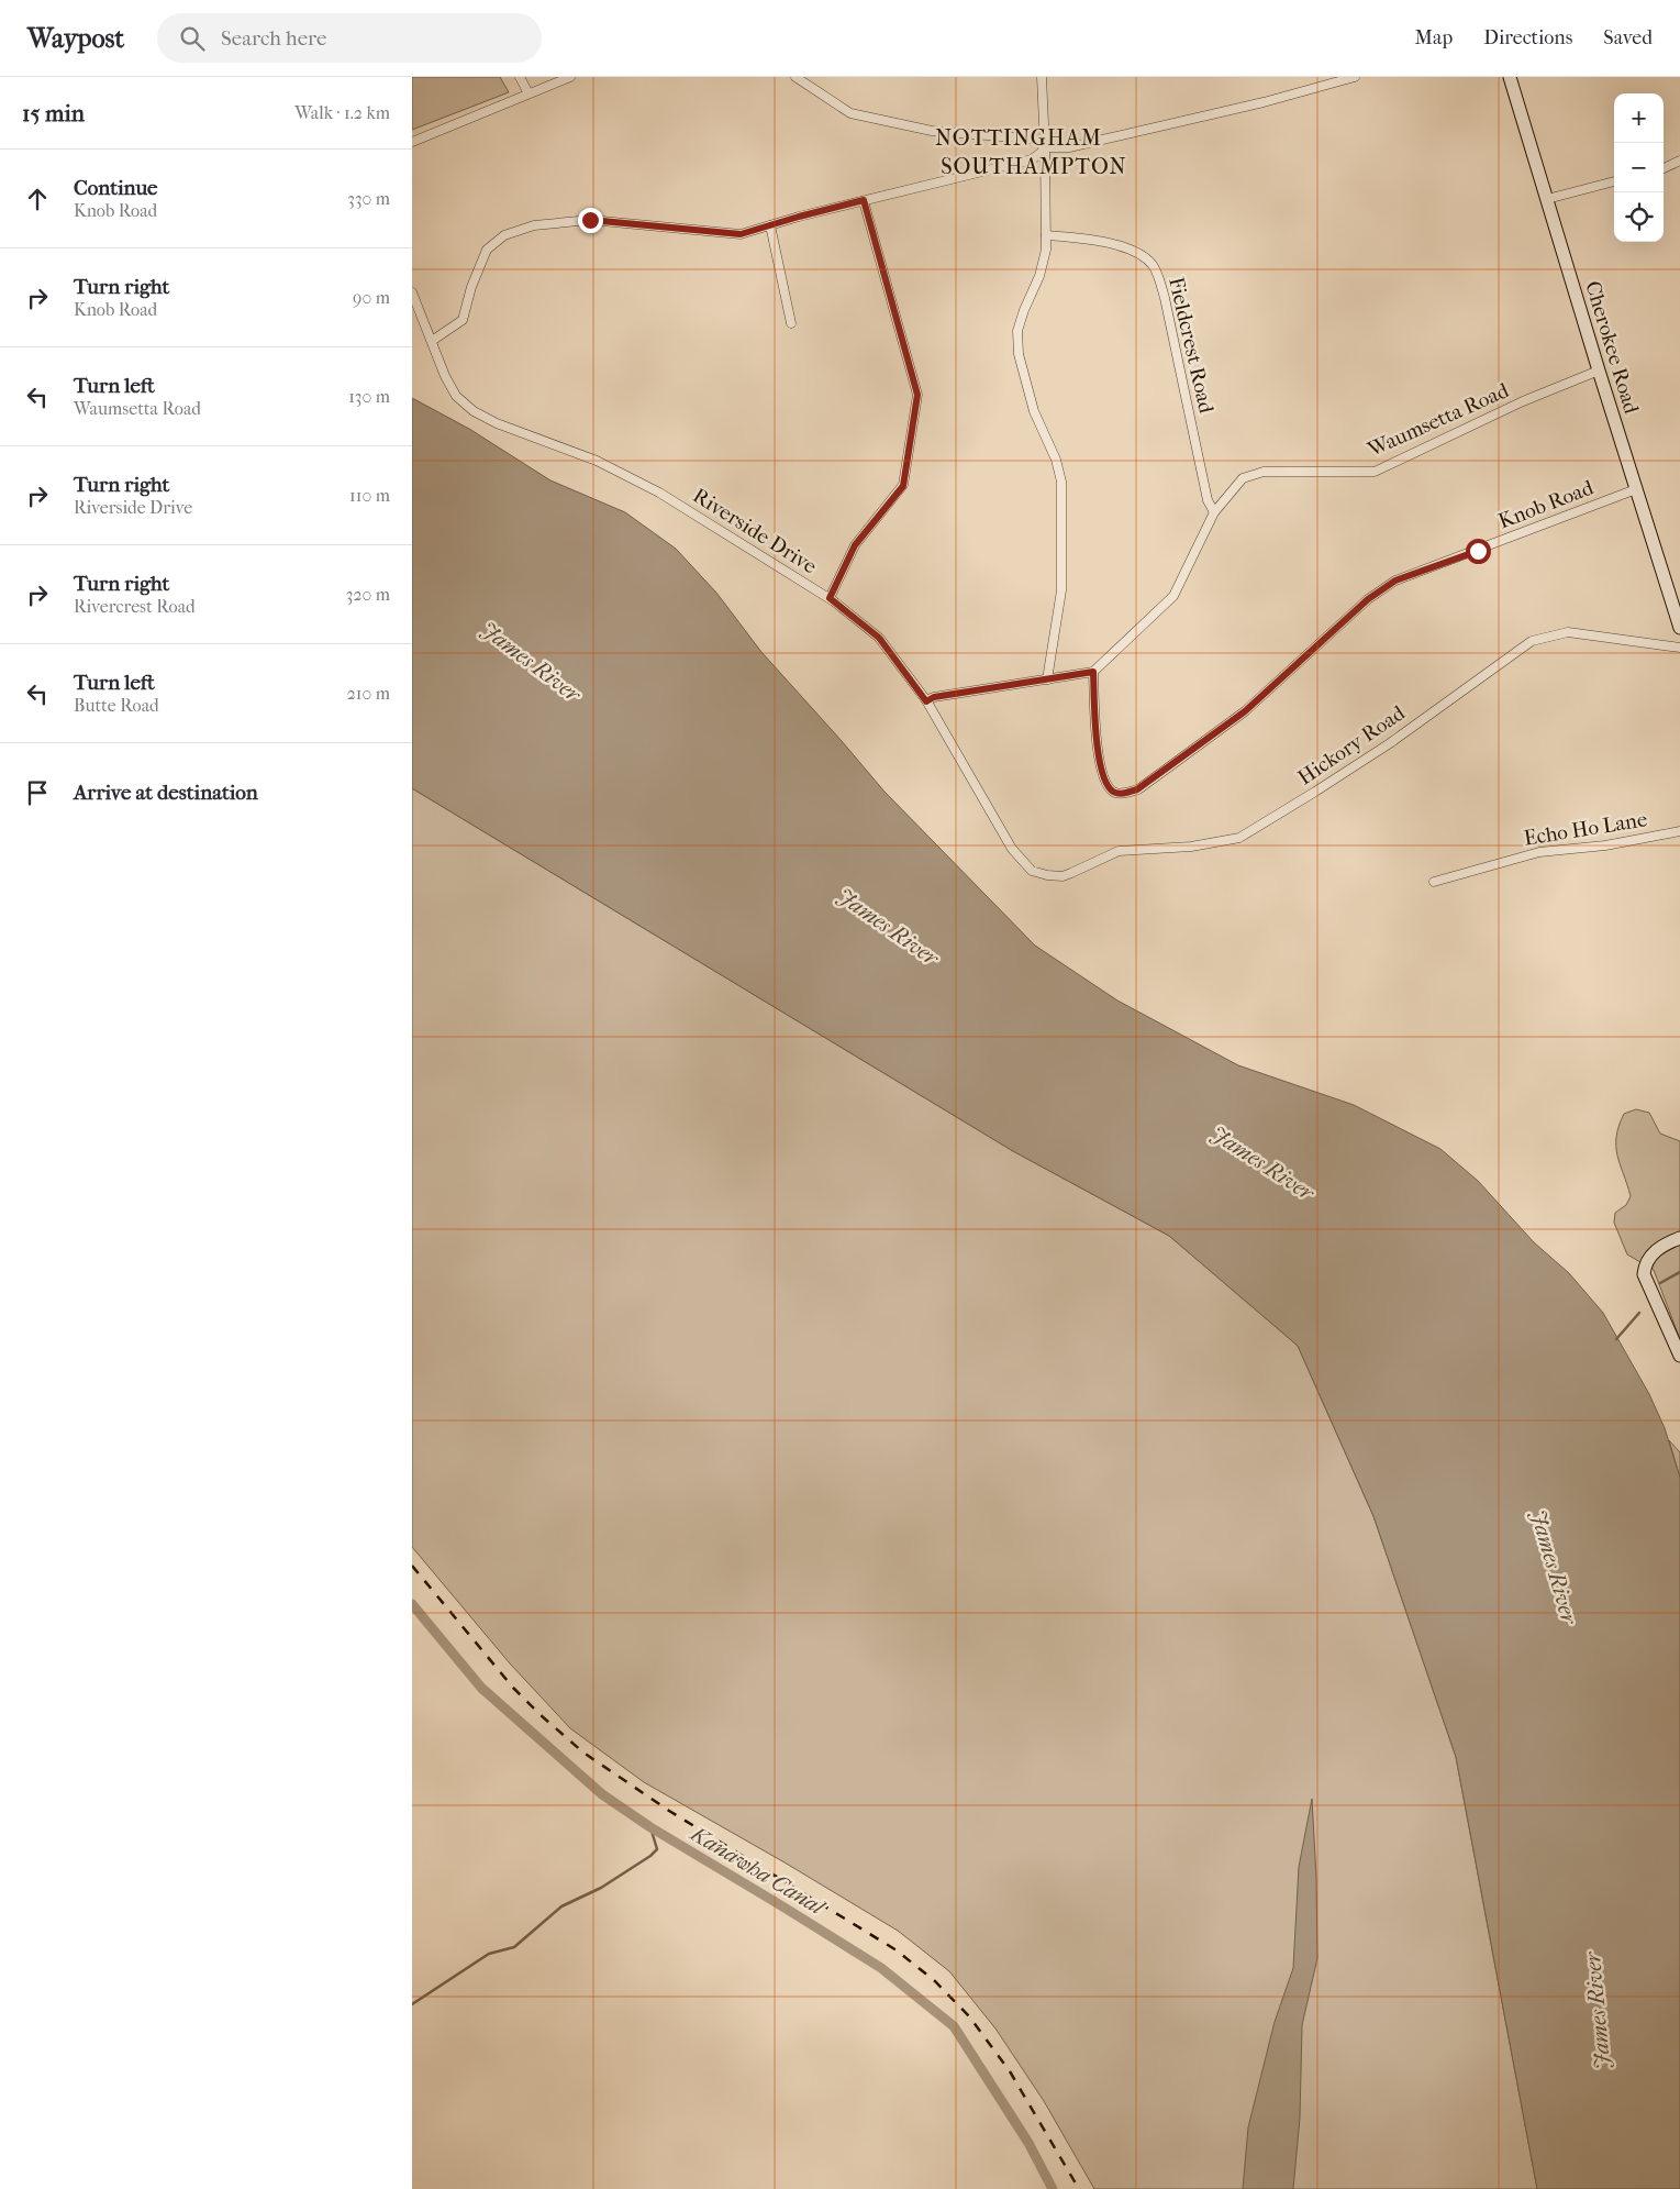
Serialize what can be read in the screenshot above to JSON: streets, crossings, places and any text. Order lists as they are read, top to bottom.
{
  "streets": {
    "street": [
      "Fieldcrest Road",
      "Cherokee Road",
      "Waumsetta Road",
      "Knob Road",
      "Riverside Drive",
      "Hickory Road",
      "Echo Ho Lane"
    ]
  },
  "crossings": [
    ["Fieldcrest Road", "Waumsetta Road"],
    ["Cherokee Road", "Waumsetta Road"],
    ["Cherokee Road", "Knob Road"],
    ["Waumsetta Road", "Knob Road"],
    ["Riverside Drive", "Hickory Road"]
  ],
  "districts": ["NOTTINGHAM", "SOUTHAMPTON"],
  "water": ["James River", "Kanawha Canal"],
  "page": {
    "header": "Waypost",
    "search": "Search here",
    "nav": ["Map", "Directions", "Saved"],
    "heading": ["15 min", "Walk · 1.2 km"],
    "map_buttons": ["+", "−"],
    "list": [
      ["Continue", "Knob Road", "330 m"],
      ["Turn right", "Knob Road", "90 m"],
      ["Turn left", "Waumsetta Road", "130 m"],
      ["Turn right", "Riverside Drive", "110 m"],
      ["Turn right", "Rivercrest Road", "320 m"],
      ["Turn left", "Butte Road", "210 m"],
      "Arrive at destination"
    ]
  }
}
